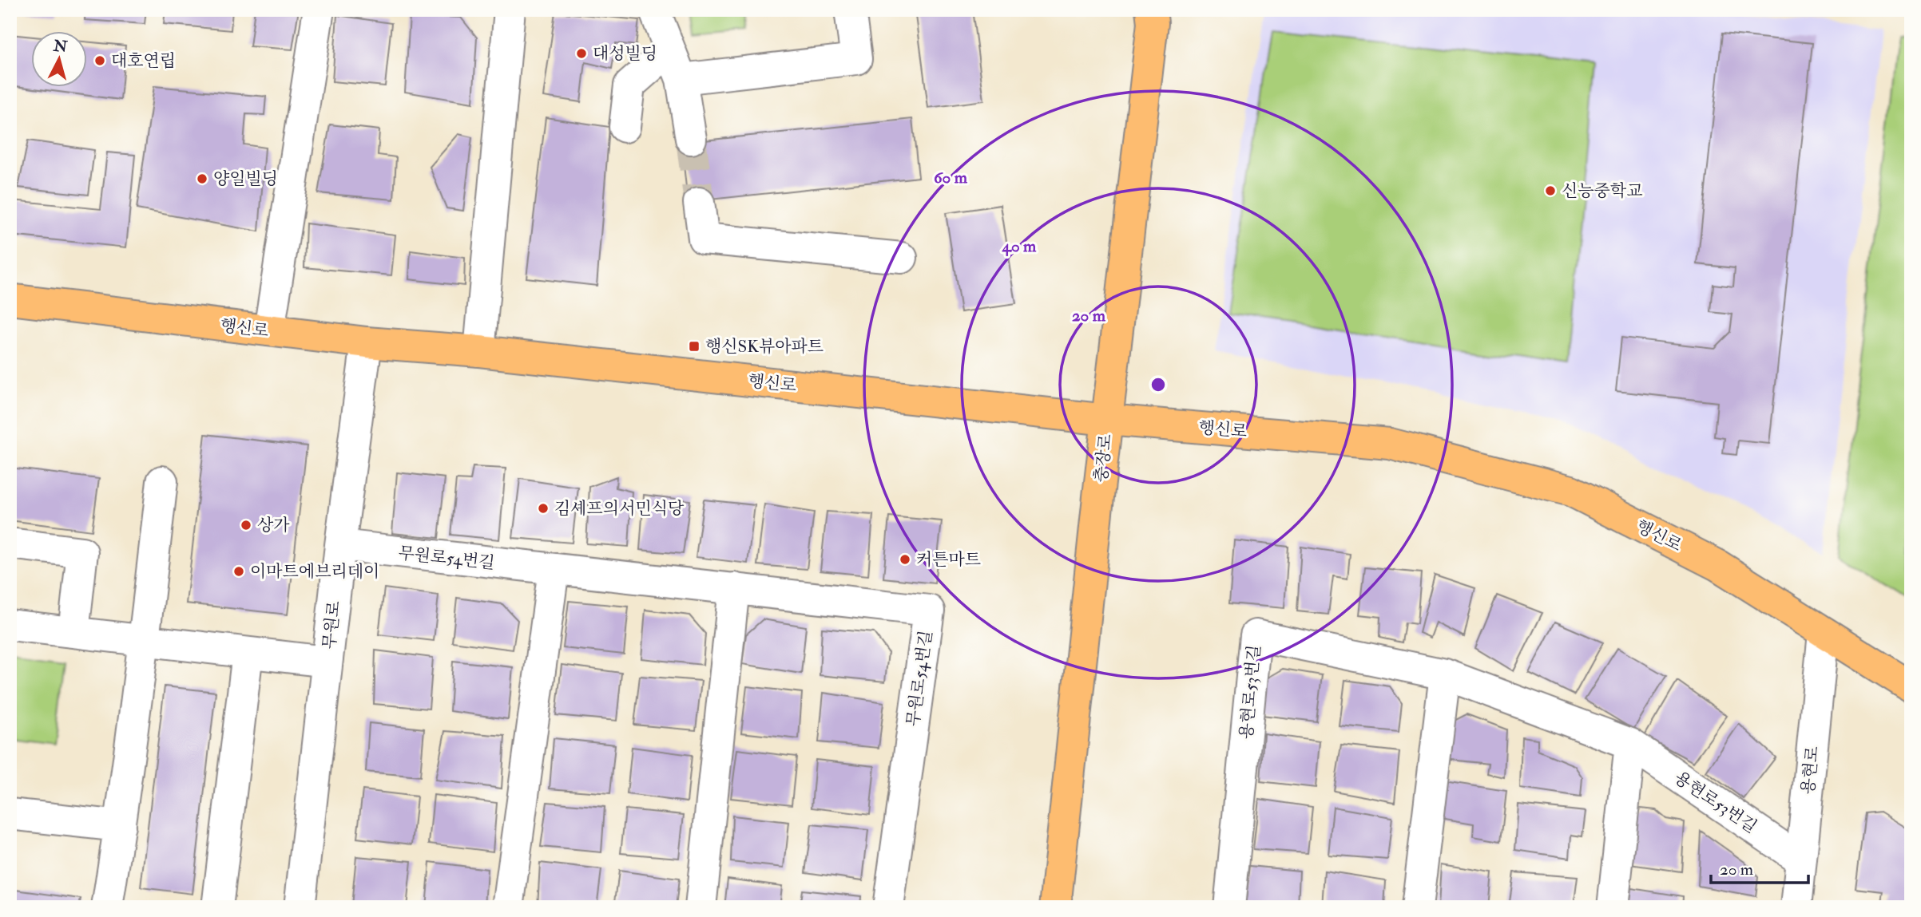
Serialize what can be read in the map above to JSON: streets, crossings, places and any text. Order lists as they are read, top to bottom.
{
  "streets": {
    "main road": ["행신로", "충장로"],
    "street": [
      "무원로54번길",
      "무원로",
      "용현로53번길",
      "용현로"
    ]
  },
  "crossings": [
    ["행신로", "충장로"],
    ["행신로", "무원로"],
    ["행신로", "용현로"],
    ["무원로54번길", "무원로"],
    ["용현로53번길", "용현로"]
  ],
  "places": {
    "other": [
      "대성빌딩",
      "대호연립",
      "양일빌딩",
      "신능중학교",
      "김셰프의서민식당",
      "상가",
      "커튼마트",
      "이마트에브리데이"
    ],
    "transit": ["행신SK뷰아파트"]
  },
  "scale_bar": "20 m",
  "north": "top",
  "rings": ["60 m", "40 m", "20 m"]
}
